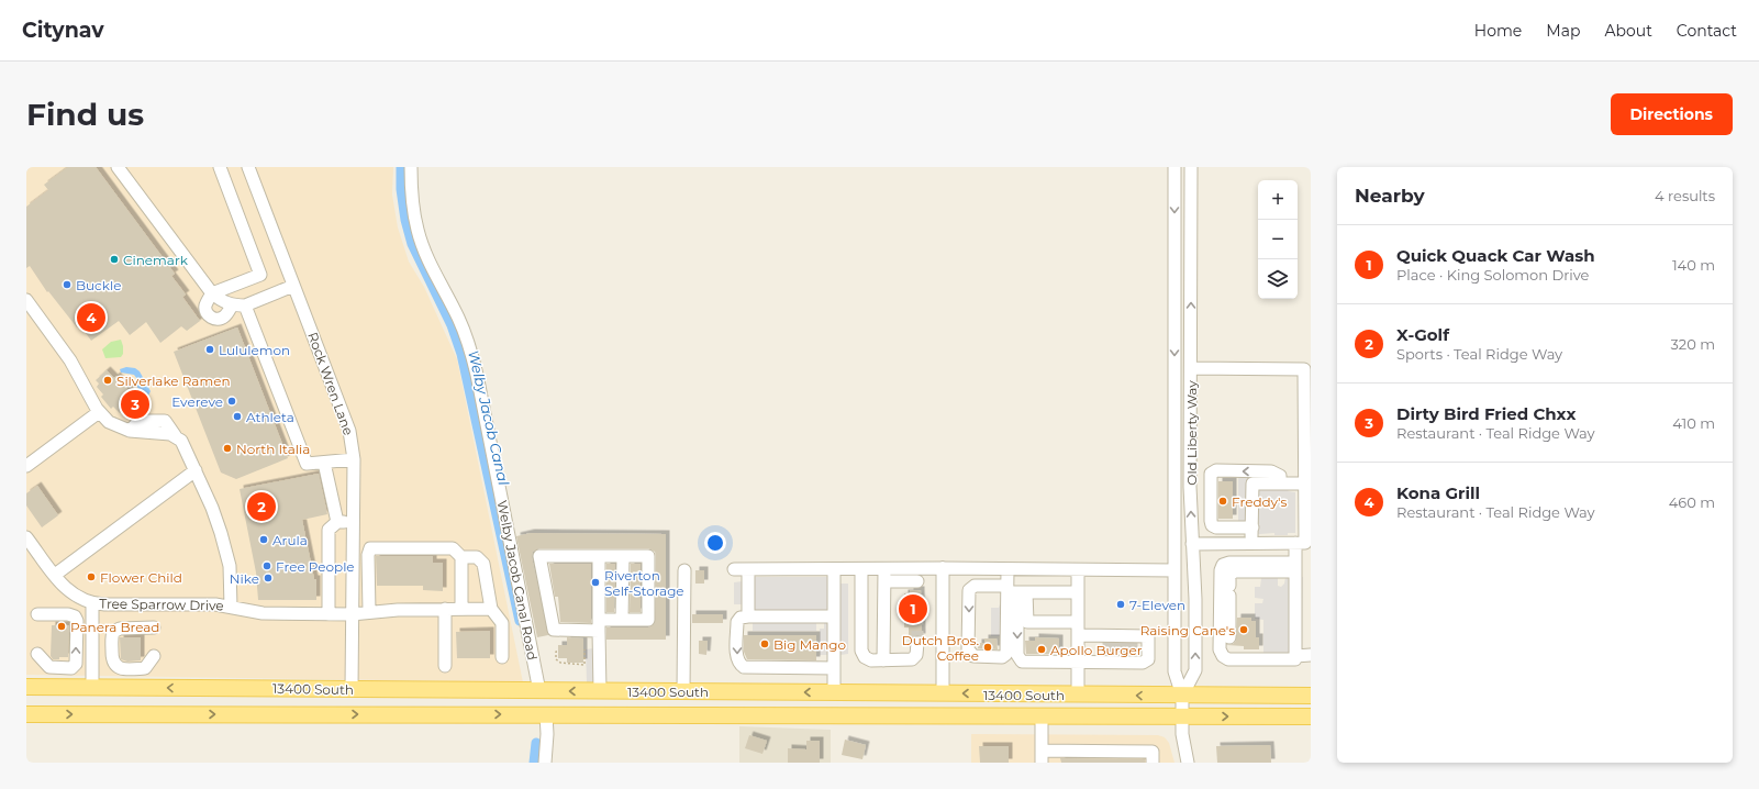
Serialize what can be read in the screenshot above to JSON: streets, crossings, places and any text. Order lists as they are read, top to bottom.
{
  "streets": {
    "main road": ["13400 South"],
    "street": [
      "Rock Wren Lane",
      "Old Liberty Way",
      "Welby Jacob Canal Road",
      "Tree Sparrow Drive"
    ]
  },
  "crossings": [
    ["Rock Wren Lane", "Tree Sparrow Drive"],
    ["Rock Wren Lane", "13400 South"],
    ["Old Liberty Way", "13400 South"],
    ["Welby Jacob Canal Road", "13400 South"]
  ],
  "water": ["Welby Jacob Canal"],
  "places": [
    "Cinemark",
    "Buckle",
    "Lululemon",
    "Silverlake Ramen",
    "Evereve",
    "Athleta",
    "North Italia",
    "Freddy's",
    "Arula",
    "Free People",
    "Flower Child",
    "Nike",
    "Riverton Self-Storage",
    "7-Eleven",
    "Panera Bread",
    "Raising Cane's",
    "Big Mango",
    "Dutch Bros. Coffee",
    "Apollo Burger"
  ],
  "page": {
    "header": "Citynav",
    "nav": [
      "Home",
      "Map",
      "About",
      "Contact"
    ],
    "buttons": "Directions",
    "title": "Find us",
    "heading": ["Nearby", "4 results"],
    "map_buttons": ["+", "−"],
    "list": [
      {
        "mark": "1",
        "name": "Quick Quack Car Wash",
        "note": "Place · King Solomon Drive",
        "value": "140 m"
      },
      {
        "mark": "2",
        "name": "X-Golf",
        "note": "Sports · Teal Ridge Way",
        "value": "320 m"
      },
      {
        "mark": "3",
        "name": "Dirty Bird Fried Chxx",
        "note": "Restaurant · Teal Ridge Way",
        "value": "410 m"
      },
      {
        "mark": "4",
        "name": "Kona Grill",
        "note": "Restaurant · Teal Ridge Way",
        "value": "460 m"
      }
    ],
    "pins": [
      "4",
      "3",
      "2",
      "1"
    ]
  }
}
